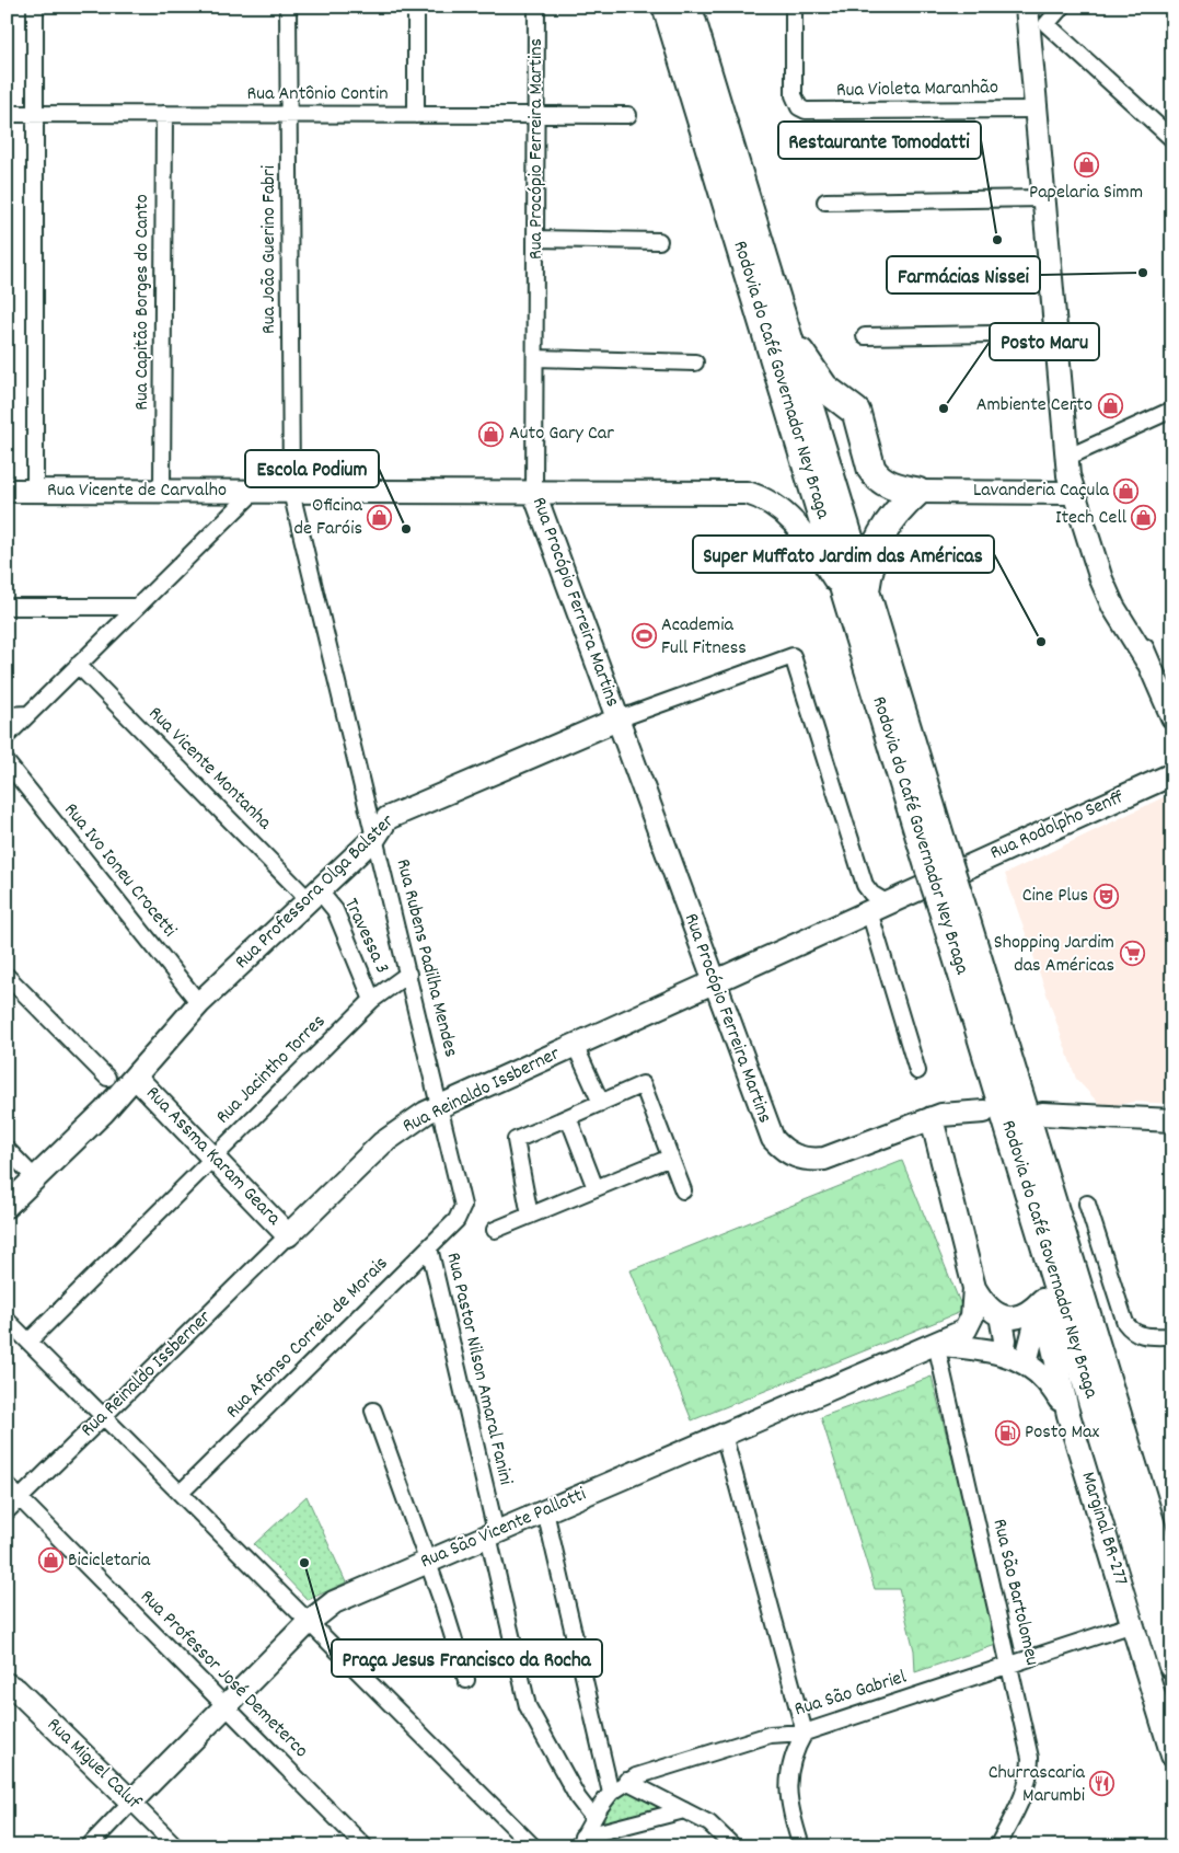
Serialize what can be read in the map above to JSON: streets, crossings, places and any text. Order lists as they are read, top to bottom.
{
  "streets": {
    "highway": ["Rodovia do Café Governador Ney Braga"],
    "main road": [
      "Rua Procópio Ferreira Martins",
      "Rua Vicente de Carvalho",
      "Rua Rodolpho Senff",
      "Rua Professora Olga Balster",
      "Rua Reinaldo Issberner",
      "Rua Assma Karam Geara",
      "Rua São Vicente Pallotti",
      "Marginal BR-277",
      "Rua Miguel Caluf"
    ],
    "street": [
      "Rua Violeta Maranhão",
      "Rua Antônio Contin",
      "Rua João Guerino Fabri",
      "Rua Capitão Borges do Canto",
      "Rua Vicente Montanha",
      "Rua Ivo Ioneu Crocetti",
      "Travessa 3",
      "Rua Rubens Padilha Mendes",
      "Rua Jacintho Torres",
      "Rua Afonso Correia de Morais",
      "Rua Pastor Nilson Amaral Fanini",
      "Rua São Bartolomeu",
      "Rua Professor José Demeterco",
      "Rua São Gabriel"
    ]
  },
  "crossings": [
    ["Rua Antônio Contin", "Rua Procópio Ferreira Martins"],
    ["Rua Antônio Contin", "Rua João Guerino Fabri"],
    ["Rua Antônio Contin", "Rua Capitão Borges do Canto"],
    ["Rua Procópio Ferreira Martins", "Rua Vicente de Carvalho"],
    ["Rua Procópio Ferreira Martins", "Rua Professora Olga Balster"],
    ["Rua Procópio Ferreira Martins", "Rua Reinaldo Issberner"],
    ["Rua João Guerino Fabri", "Rua Vicente de Carvalho"],
    ["Rua João Guerino Fabri", "Rua Rubens Padilha Mendes"],
    ["Rua Capitão Borges do Canto", "Rua Vicente de Carvalho"],
    ["Rodovia do Café Governador Ney Braga", "Rua Vicente de Carvalho"],
    ["Rodovia do Café Governador Ney Braga", "Rua Rodolpho Senff"],
    ["Rodovia do Café Governador Ney Braga", "Rua Reinaldo Issberner"],
    ["Rua Vicente de Carvalho", "Rua Rubens Padilha Mendes"],
    ["Rua Vicente Montanha", "Rua Professora Olga Balster"],
    ["Rua Vicente Montanha", "Travessa 3"],
    ["Rua Rodolpho Senff", "Rua Reinaldo Issberner"],
    ["Rua Ivo Ioneu Crocetti", "Rua Professora Olga Balster"],
    ["Rua Professora Olga Balster", "Travessa 3"],
    ["Rua Professora Olga Balster", "Rua Rubens Padilha Mendes"],
    ["Rua Professora Olga Balster", "Rua Reinaldo Issberner"],
    ["Rua Professora Olga Balster", "Rua Assma Karam Geara"],
    ["Travessa 3", "Rua Jacintho Torres"],
    ["Rua Rubens Padilha Mendes", "Rua Jacintho Torres"],
    ["Rua Rubens Padilha Mendes", "Rua Reinaldo Issberner"],
    ["Rua Rubens Padilha Mendes", "Rua Afonso Correia de Morais"],
    ["Rua Jacintho Torres", "Rua Assma Karam Geara"],
    ["Rua Reinaldo Issberner", "Rua Assma Karam Geara"],
    ["Rua Reinaldo Issberner", "Rua Professor José Demeterco"],
    ["Rua Afonso Correia de Morais", "Rua Pastor Nilson Amaral Fanini"],
    ["Rua Pastor Nilson Amaral Fanini", "Rua São Vicente Pallotti"],
    ["Rua Pastor Nilson Amaral Fanini", "Rua São Gabriel"],
    ["Rua São Vicente Pallotti", "Rua São Bartolomeu"],
    ["Rua São Vicente Pallotti", "Rua Professor José Demeterco"],
    ["Rua São Vicente Pallotti", "Rua Miguel Caluf"],
    ["Marginal BR-277", "Rua São Gabriel"],
    ["Rua São Bartolomeu", "Rua São Gabriel"]
  ],
  "places": {
    "shop": [
      "Papelaria Simm",
      "Ambiente Certo",
      "Auto Gary Car",
      "Lavanderia Caçula",
      "Oficina de Faróis",
      "Itech Cell",
      "Bicicletaria"
    ],
    "other": [
      "Restaurante Tomodatti",
      "Farmácias Nissei",
      "Posto Maru",
      "Escola Podium",
      "Super Muffato Jardim das Américas",
      "Praça Jesus Francisco da Rocha"
    ],
    "sports": ["Academia Full Fitness"],
    "theatre": ["Cine Plus"],
    "supermarket": ["Shopping Jardim das Américas"],
    "fuel station": ["Posto Max"],
    "restaurant": ["Churrascaria Marumbi"]
  }
}
